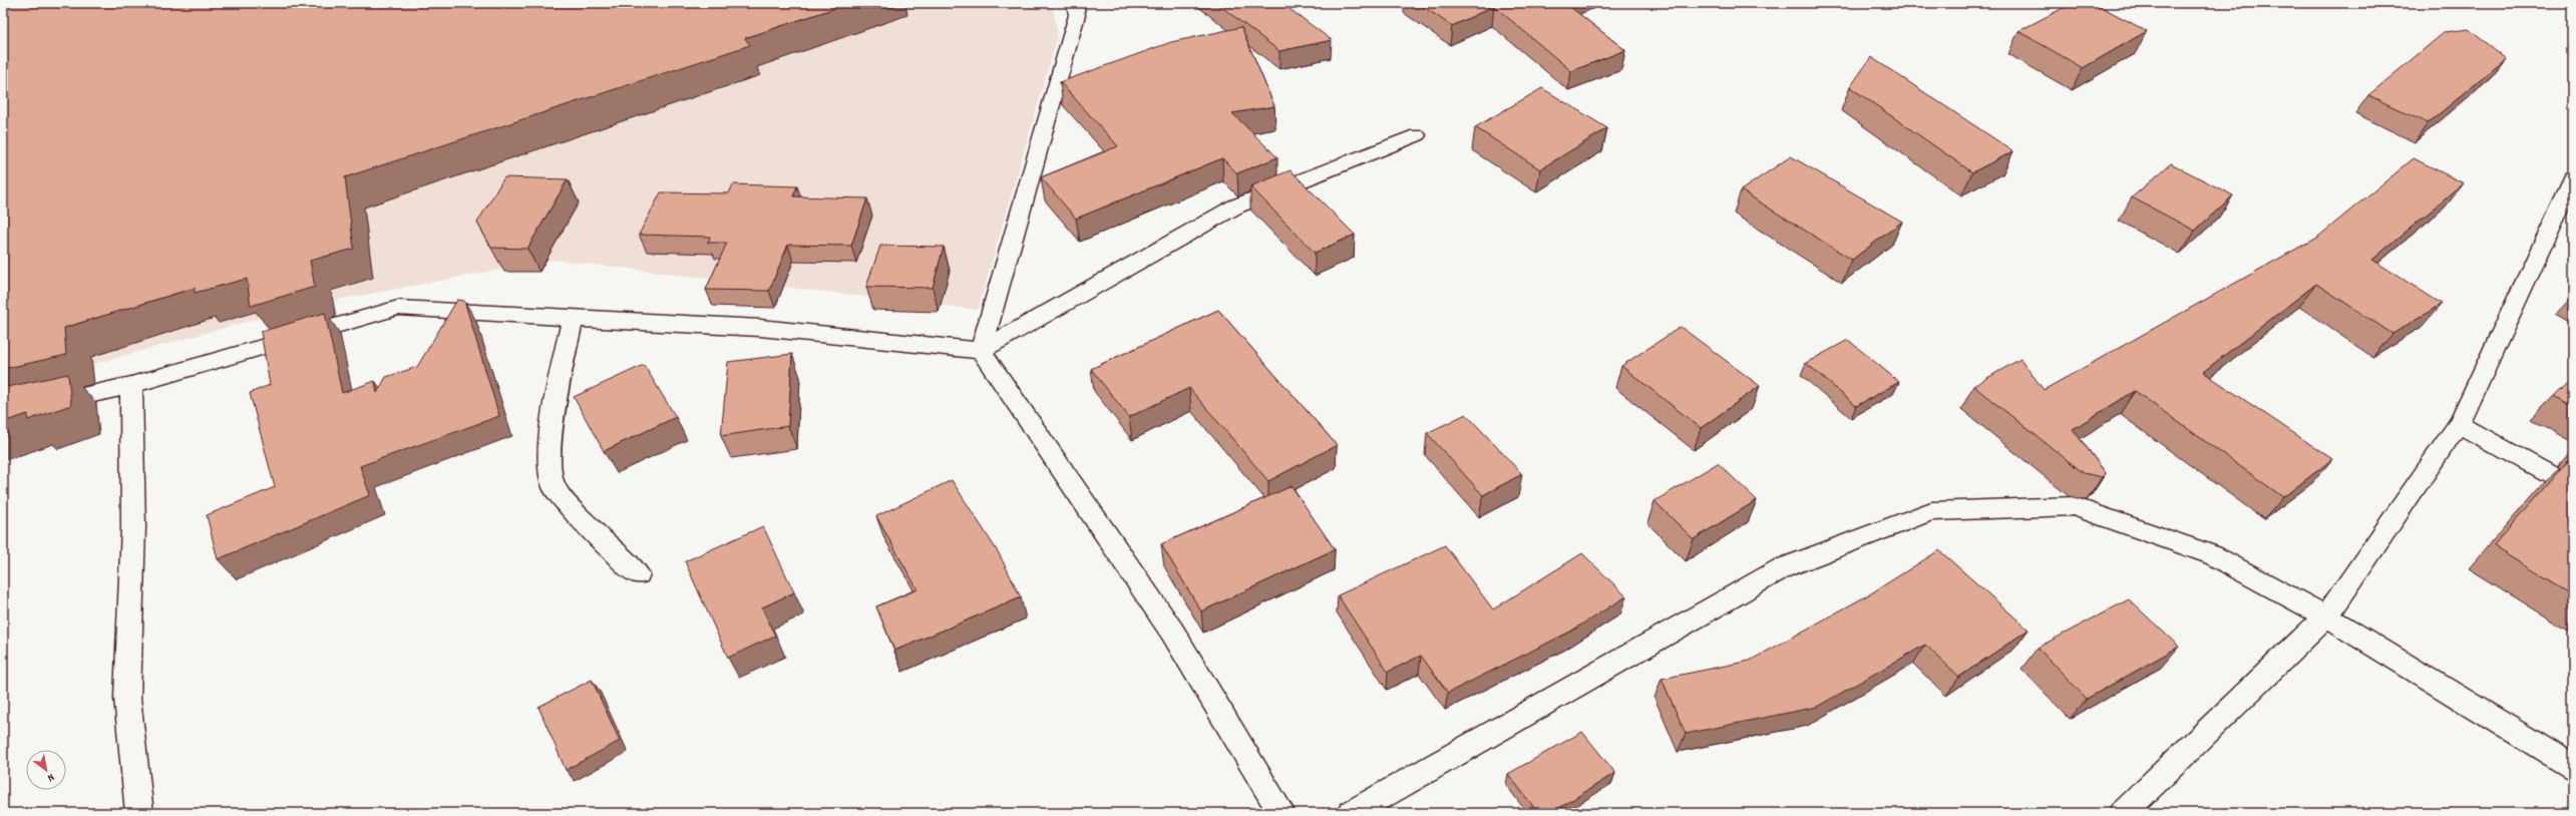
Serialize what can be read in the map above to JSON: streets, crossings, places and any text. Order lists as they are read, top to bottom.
{
  "north": "bottom right"
}
